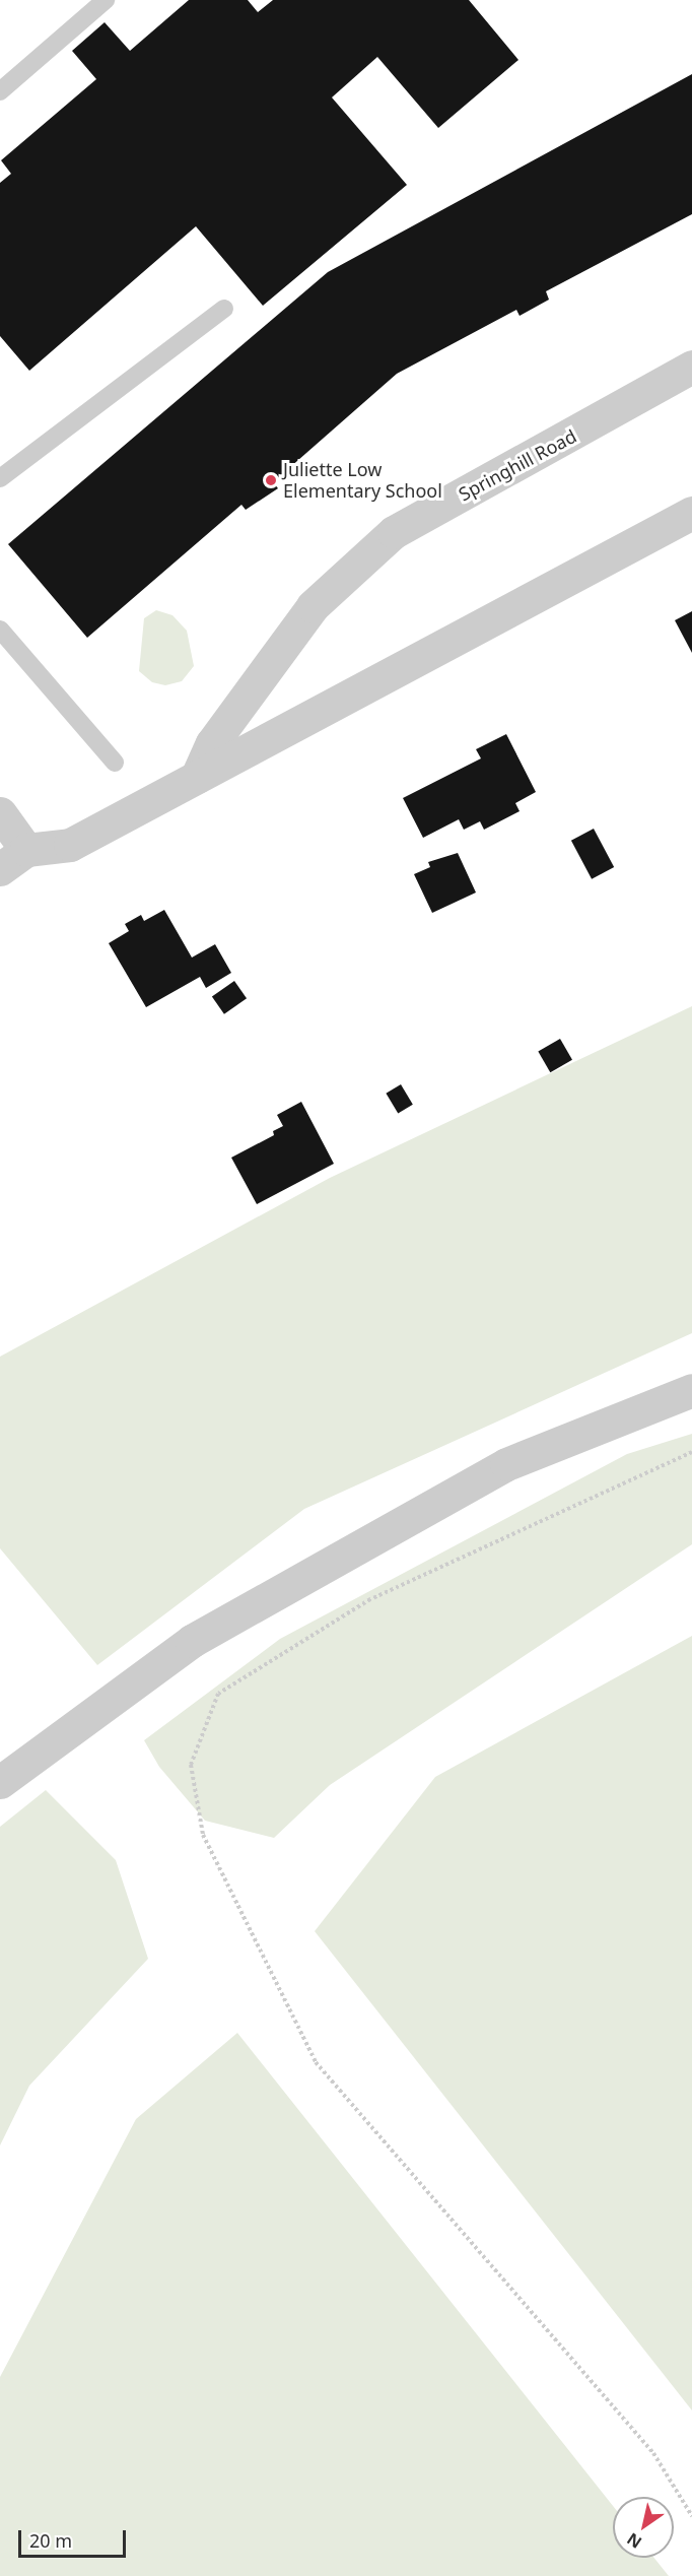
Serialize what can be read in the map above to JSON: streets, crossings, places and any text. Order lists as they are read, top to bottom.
{
  "streets": {
    "street": ["Springhill Road"]
  },
  "places": ["Juliette Low Elementary School"],
  "scale_bar": "20 m",
  "north": "bottom left"
}
